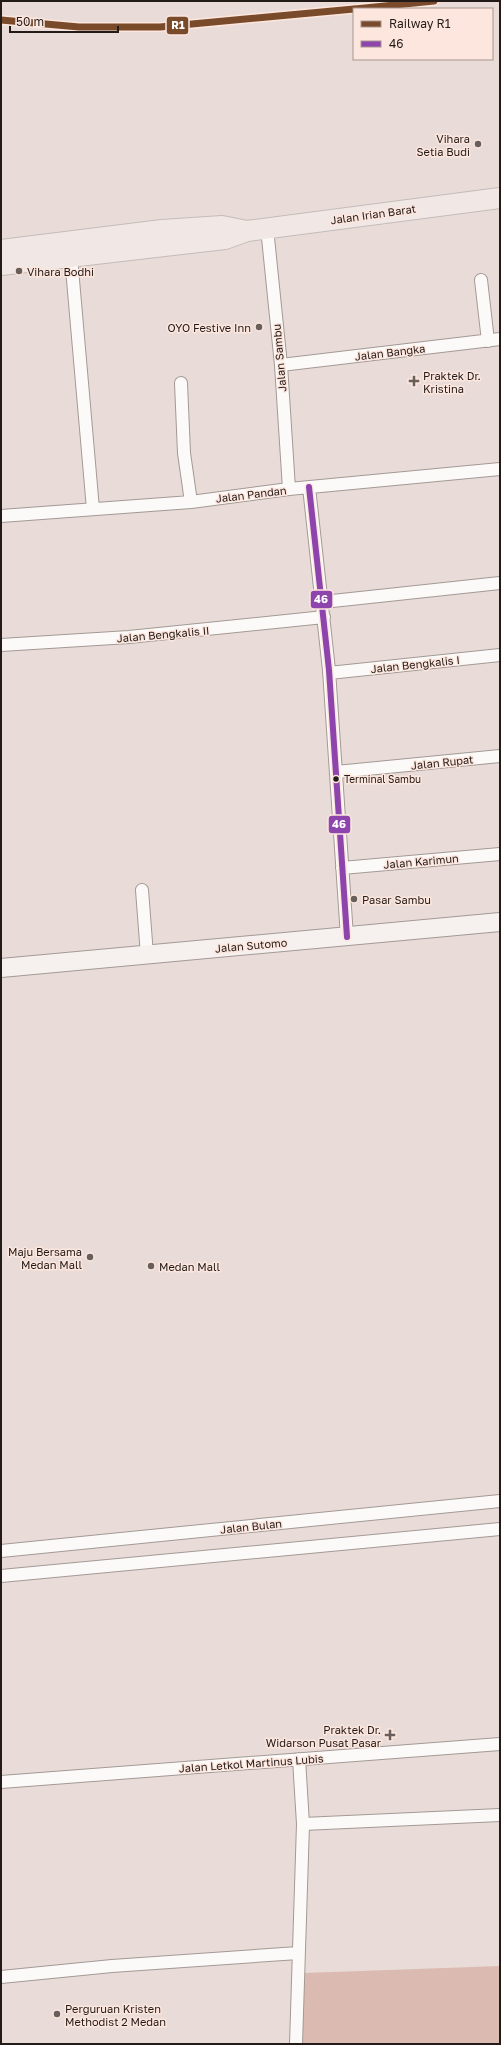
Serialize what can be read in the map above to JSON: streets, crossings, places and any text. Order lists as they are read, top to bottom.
{
  "streets": {
    "main road": ["Jalan Irian Barat", "Jalan Sutomo"],
    "street": [
      "Jalan Bangka",
      "Jalan Sambu",
      "Jalan Pandan",
      "Jalan Bengkalis II",
      "Jalan Bengkalis I",
      "Jalan Rupat",
      "Jalan Karimun",
      "Jalan Bulan",
      "Jalan Letkol Martinus Lubis"
    ]
  },
  "crossings": [
    ["Jalan Irian Barat", "Jalan Sambu"],
    ["Jalan Bangka", "Jalan Sambu"],
    ["Jalan Sambu", "Jalan Pandan"]
  ],
  "places": {
    "other": [
      "Vihara Setia Budi",
      "Vihara Bodhi",
      "OYO Festive Inn",
      "Terminal Sambu",
      "Pasar Sambu",
      "Maju Bersama Medan Mall",
      "Medan Mall",
      "Perguruan Kristen Methodist 2 Medan"
    ],
    "health": ["Praktek Dr. Kristina", "Praktek Dr. Widarson Pusat Pasar"]
  },
  "lines": ["rail line R1", "transit line 46"],
  "legend": ["Railway R1", "46"],
  "scale_bar": "50 m"
}
